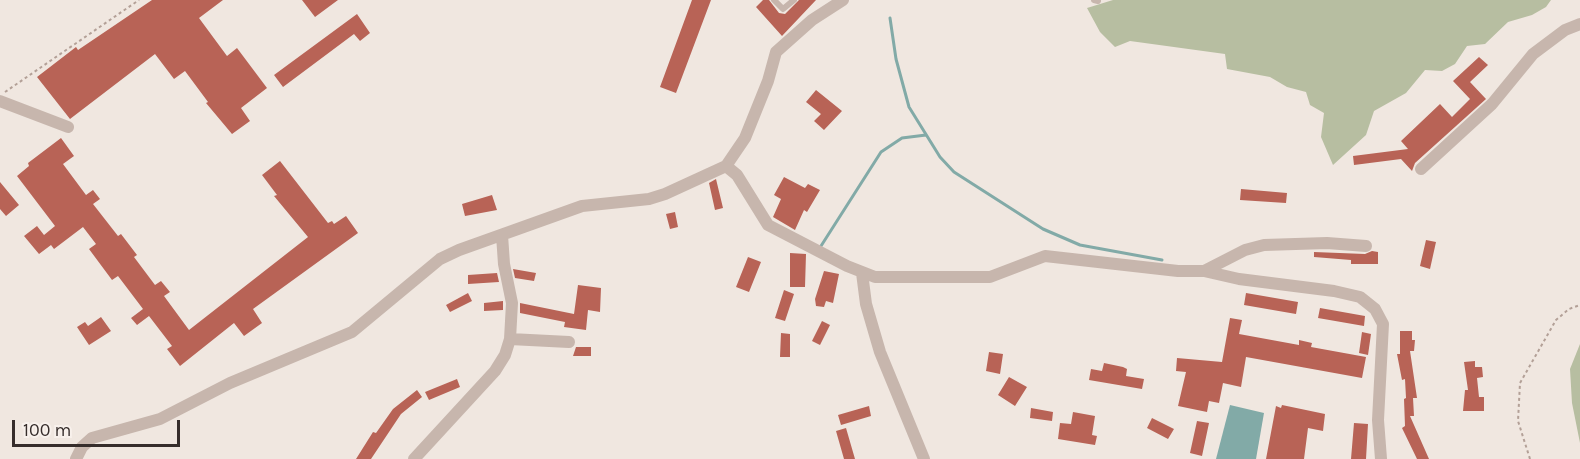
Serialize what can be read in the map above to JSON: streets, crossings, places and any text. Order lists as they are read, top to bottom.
{
  "scale_bar": "100 m"
}
